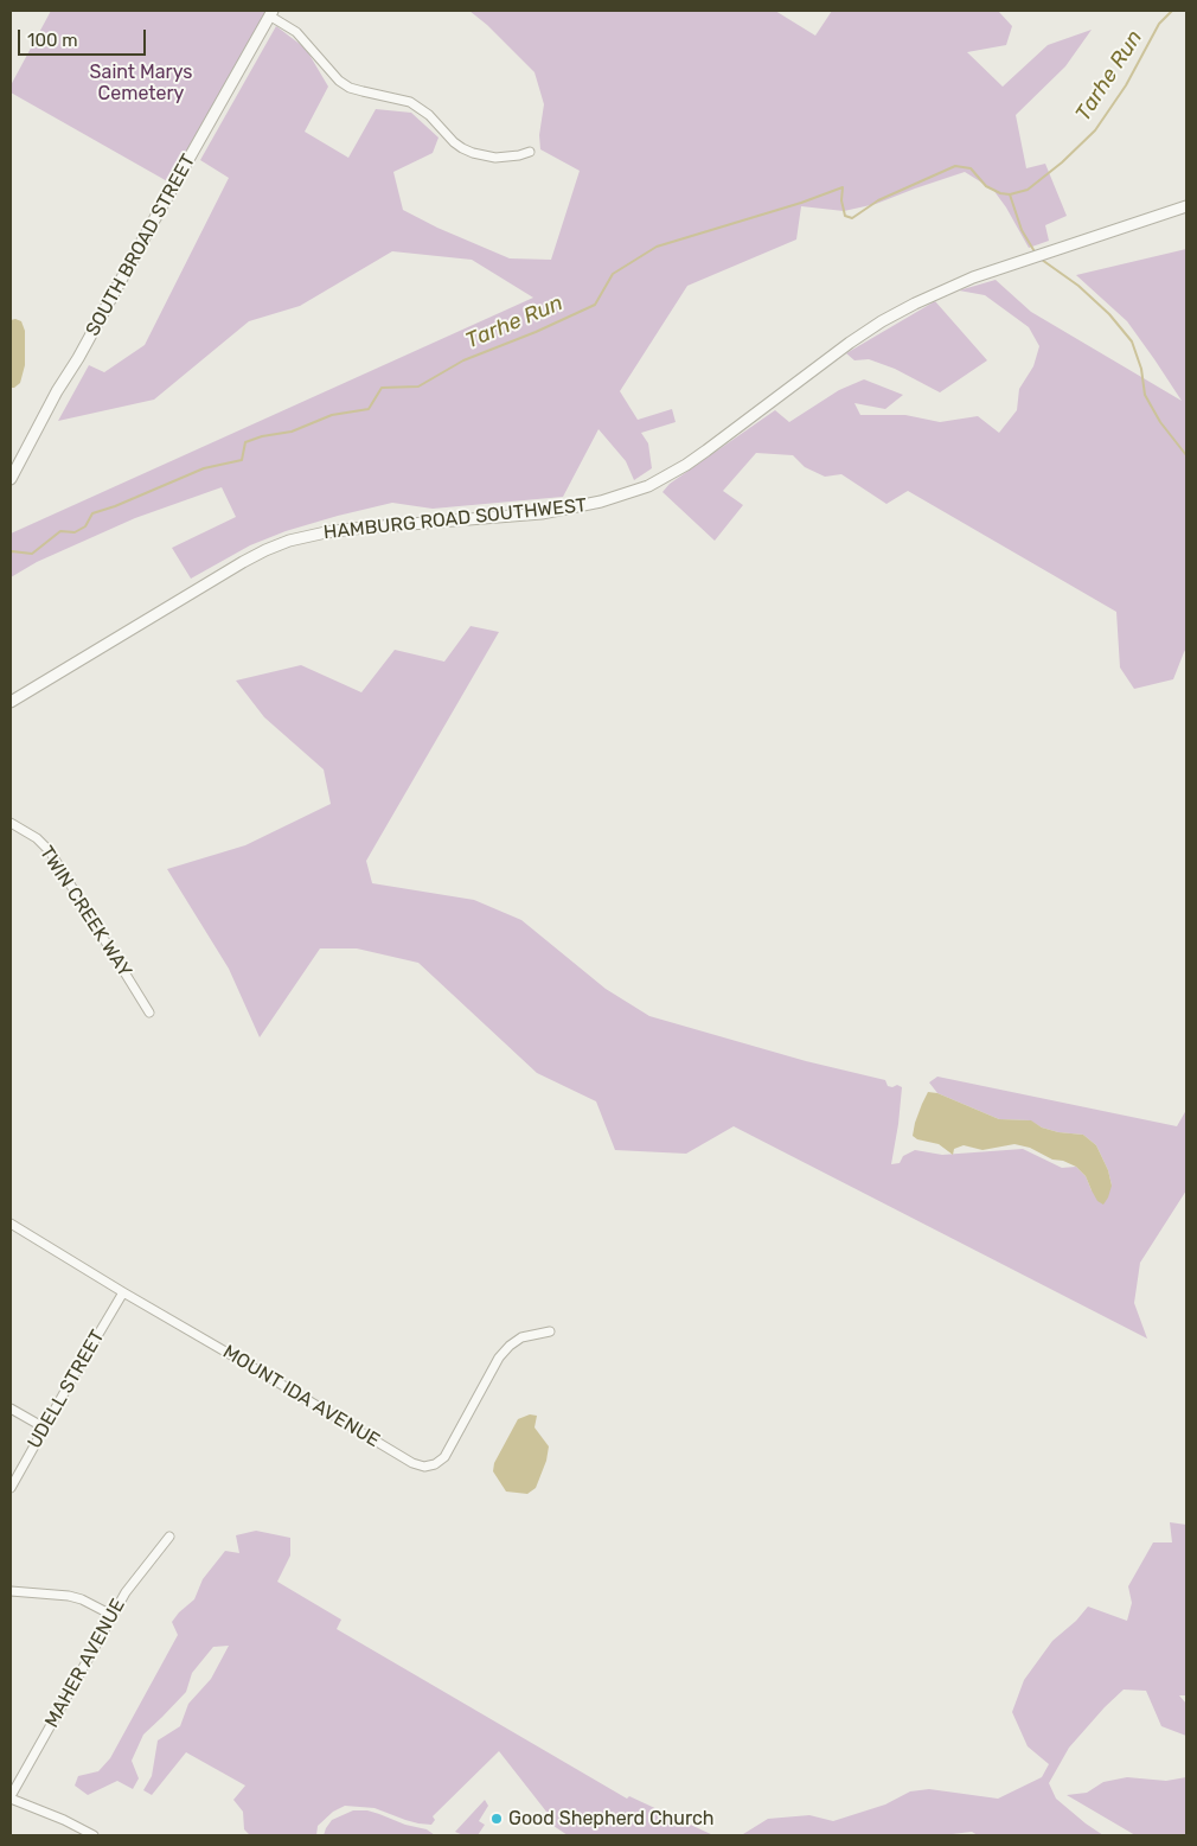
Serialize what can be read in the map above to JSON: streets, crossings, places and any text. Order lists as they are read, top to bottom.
{
  "streets": {
    "street": [
      "SOUTH BROAD STREET",
      "HAMBURG ROAD SOUTHWEST",
      "TWIN CREEK WAY",
      "UDELL STREET",
      "MOUNT IDA AVENUE",
      "MAHER AVENUE"
    ]
  },
  "crossings": [
    ["UDELL STREET", "MOUNT IDA AVENUE"]
  ],
  "water": ["Tarhe Run"],
  "parks": ["Saint Marys Cemetery"],
  "places": ["Good Shepherd Church"],
  "scale_bar": "100 m"
}
